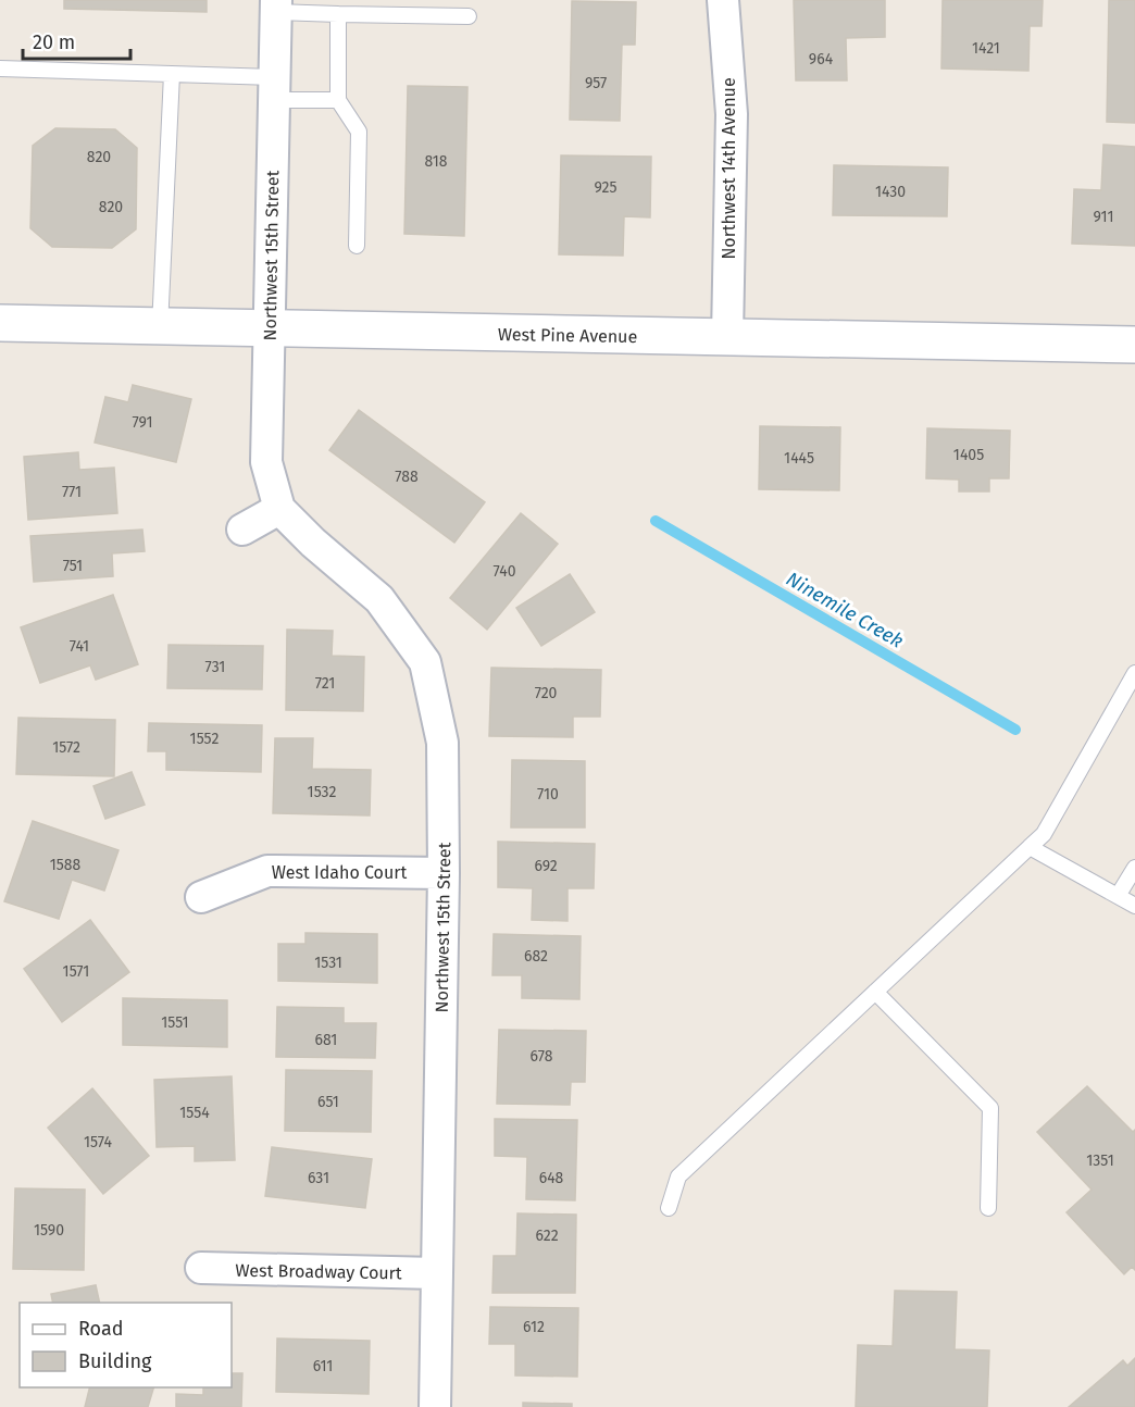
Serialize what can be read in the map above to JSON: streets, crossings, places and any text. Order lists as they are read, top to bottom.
{
  "streets": {
    "street": [
      "Northwest 14th Avenue",
      "Northwest 15th Street",
      "West Pine Avenue",
      "West Idaho Court",
      "West Broadway Court"
    ]
  },
  "crossings": [
    ["Northwest 14th Avenue", "West Pine Avenue"],
    ["Northwest 15th Street", "West Pine Avenue"],
    ["Northwest 15th Street", "West Idaho Court"],
    ["Northwest 15th Street", "West Broadway Court"]
  ],
  "water": ["Ninemile Creek"],
  "house_numbers": [
    "1421",
    "964",
    "957",
    "820",
    "818",
    "925",
    "1430",
    "820",
    "911",
    "791",
    "1405",
    "1445",
    "788",
    "771",
    "751",
    "740",
    "741",
    "731",
    "721",
    "720",
    "1552",
    "1572",
    "1532",
    "710",
    "1588",
    "692",
    "682",
    "1531",
    "1571",
    "1551",
    "681",
    "678",
    "651",
    "1554",
    "1574",
    "1351",
    "631",
    "648",
    "1590",
    "622",
    "612",
    "611"
  ],
  "legend": ["Road", "Building"],
  "scale_bar": "20 m"
}
